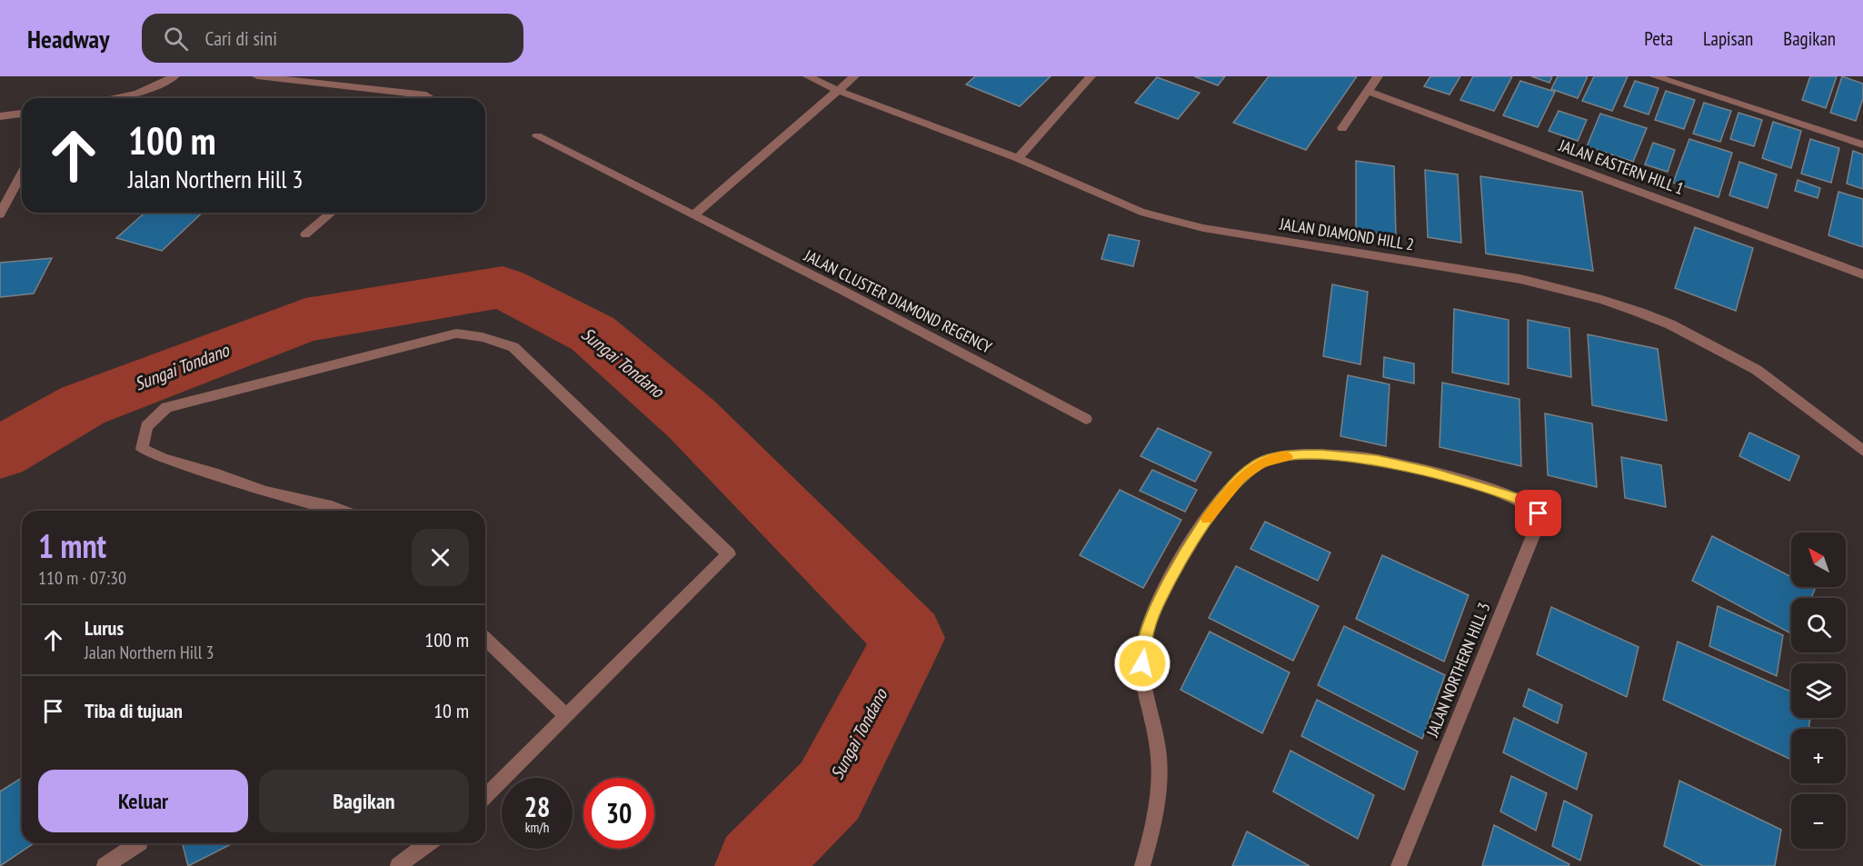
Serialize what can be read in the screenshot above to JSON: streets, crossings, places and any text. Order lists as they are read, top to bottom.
{
  "streets": {
    "street": [
      "JALAN EASTERN HILL 1",
      "JALAN DIAMOND HILL 2",
      "JALAN CLUSTER DIAMOND REGENCY",
      "JALAN NORTHERN HILL 3"
    ]
  },
  "water": ["Sungai Tondano"],
  "north": "top left",
  "page": {
    "header": "Headway",
    "search": "Cari di sini",
    "nav": ["Peta", "Lapisan", "Bagikan"],
    "turn": ["100 m", "Jalan Northern Hill 3"],
    "heading": ["1 mnt", "110 m · 07:30"],
    "map_buttons": ["+", "−"],
    "list": [
      {
        "name": "Lurus",
        "note": "Jalan Northern Hill 3",
        "value": "100 m"
      },
      {
        "name": "Tiba di tujuan",
        "value": "10 m"
      }
    ],
    "buttons": ["Keluar", "Bagikan"],
    "speed": "28 km/h",
    "limit": "30"
  }
}
